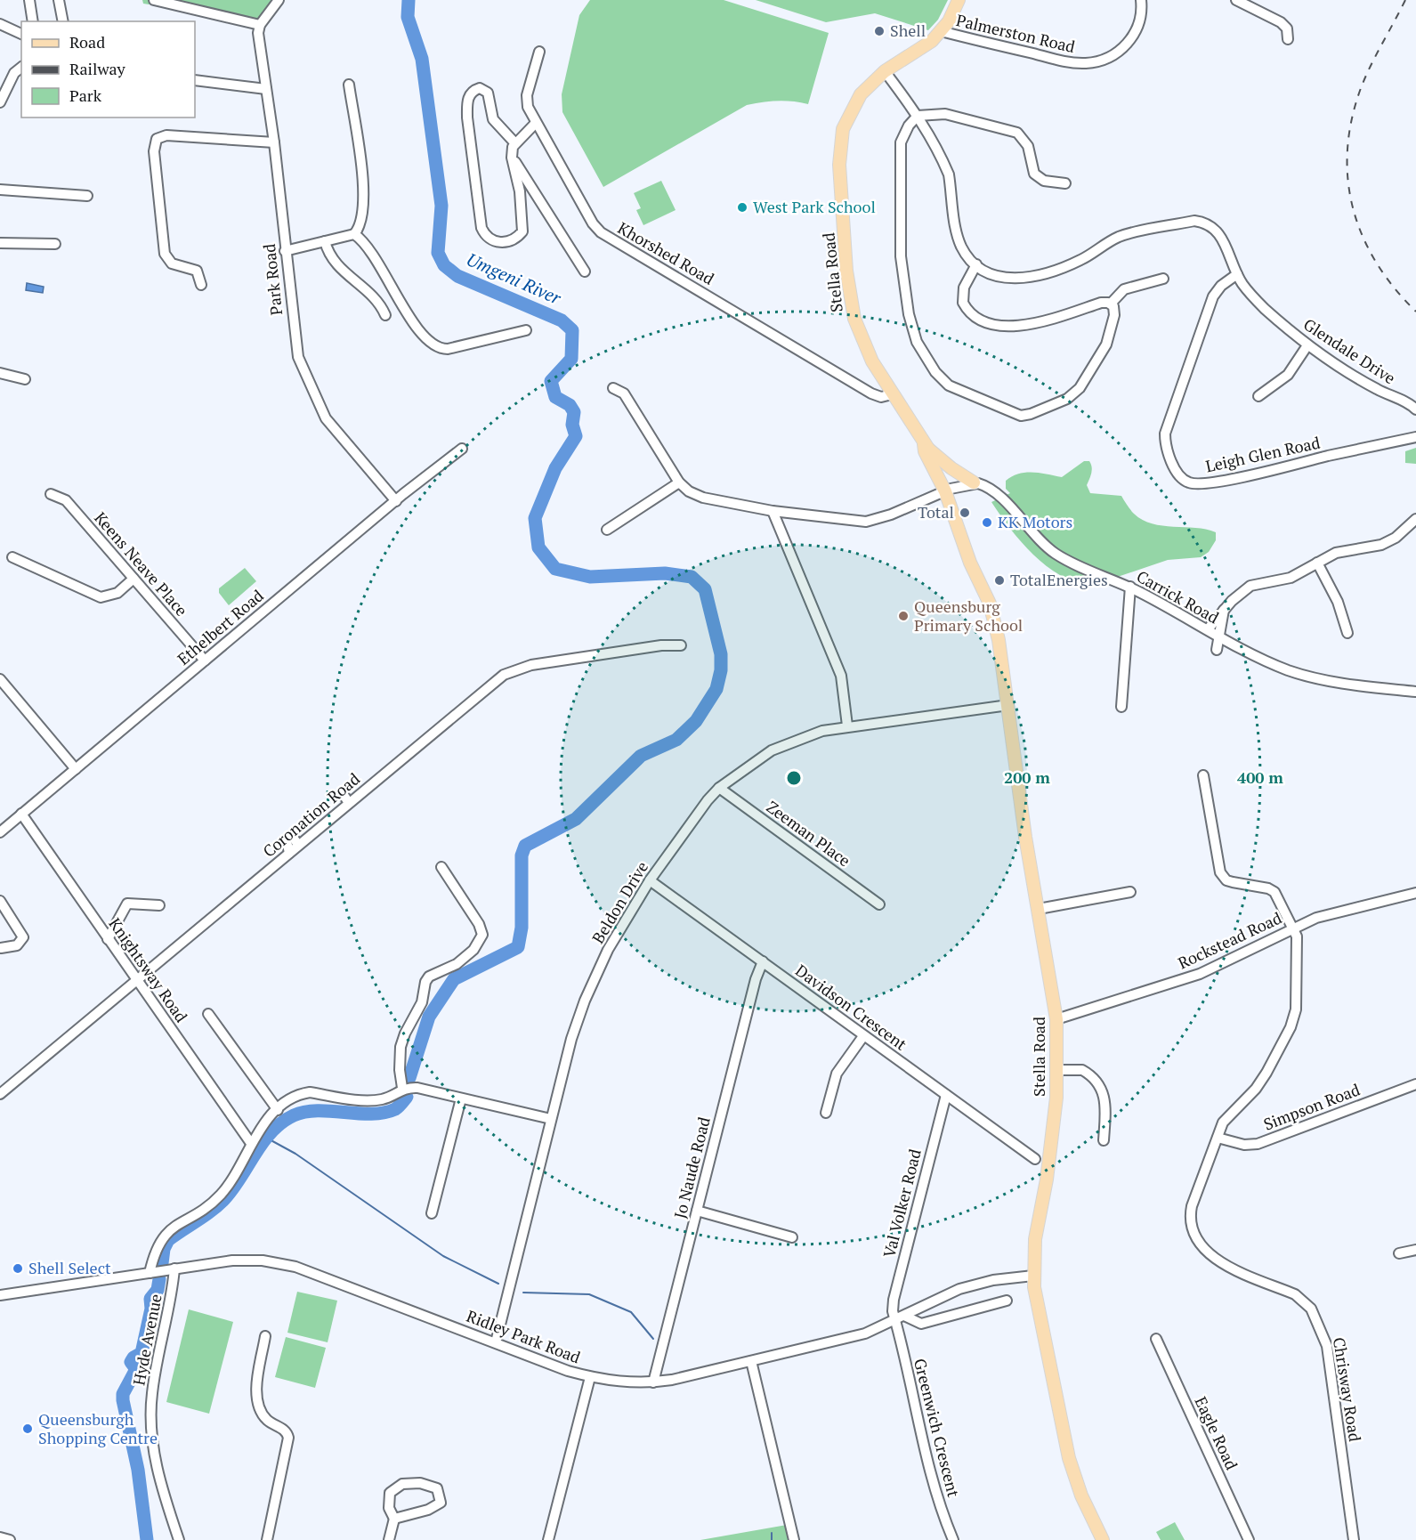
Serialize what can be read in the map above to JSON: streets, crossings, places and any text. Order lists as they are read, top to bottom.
{
  "streets": {
    "main road": ["Stella Road"],
    "street": [
      "Palmerston Road",
      "Khorshed Road",
      "Park Road",
      "Glendale Drive",
      "Leigh Glen Road",
      "Keens Neave Place",
      "Carrick Road",
      "Ethelbert Road",
      "Coronation Road",
      "Zeeman Place",
      "Beldon Drive",
      "Rockstead Road",
      "Knightsway Road",
      "Davidson Crescent",
      "Simpson Road",
      "Jo Naude Road",
      "Val Volker Road",
      "Ridley Park Road",
      "Hyde Avenue",
      "Chrisway Road",
      "Greenwich Crescent",
      "Eagle Road"
    ]
  },
  "crossings": [
    ["Palmerston Road", "Stella Road"],
    ["Khorshed Road", "Stella Road"],
    ["Stella Road", "Glendale Drive"],
    ["Stella Road", "Beldon Drive"],
    ["Stella Road", "Rockstead Road"],
    ["Stella Road", "Ridley Park Road"],
    ["Park Road", "Ethelbert Road"],
    ["Glendale Drive", "Leigh Glen Road"],
    ["Keens Neave Place", "Ethelbert Road"],
    ["Ethelbert Road", "Knightsway Road"],
    ["Coronation Road", "Knightsway Road"],
    ["Zeeman Place", "Beldon Drive"],
    ["Beldon Drive", "Davidson Crescent"],
    ["Beldon Drive", "Ridley Park Road"],
    ["Rockstead Road", "Chrisway Road"],
    ["Davidson Crescent", "Jo Naude Road"],
    ["Davidson Crescent", "Val Volker Road"],
    ["Simpson Road", "Chrisway Road"],
    ["Jo Naude Road", "Ridley Park Road"],
    ["Val Volker Road", "Ridley Park Road"],
    ["Val Volker Road", "Greenwich Crescent"],
    ["Ridley Park Road", "Hyde Avenue"],
    ["Ridley Park Road", "Greenwich Crescent"]
  ],
  "water": ["Umgeni River"],
  "places": [
    "Shell",
    "West Park School",
    "Total",
    "KK Motors",
    "TotalEnergies",
    "Queensburg Primary School",
    "Shell Select",
    "Queensburgh Shopping Centre"
  ],
  "legend": ["Road", "Railway", "Park"],
  "rings": ["200 m", "400 m"]
}
